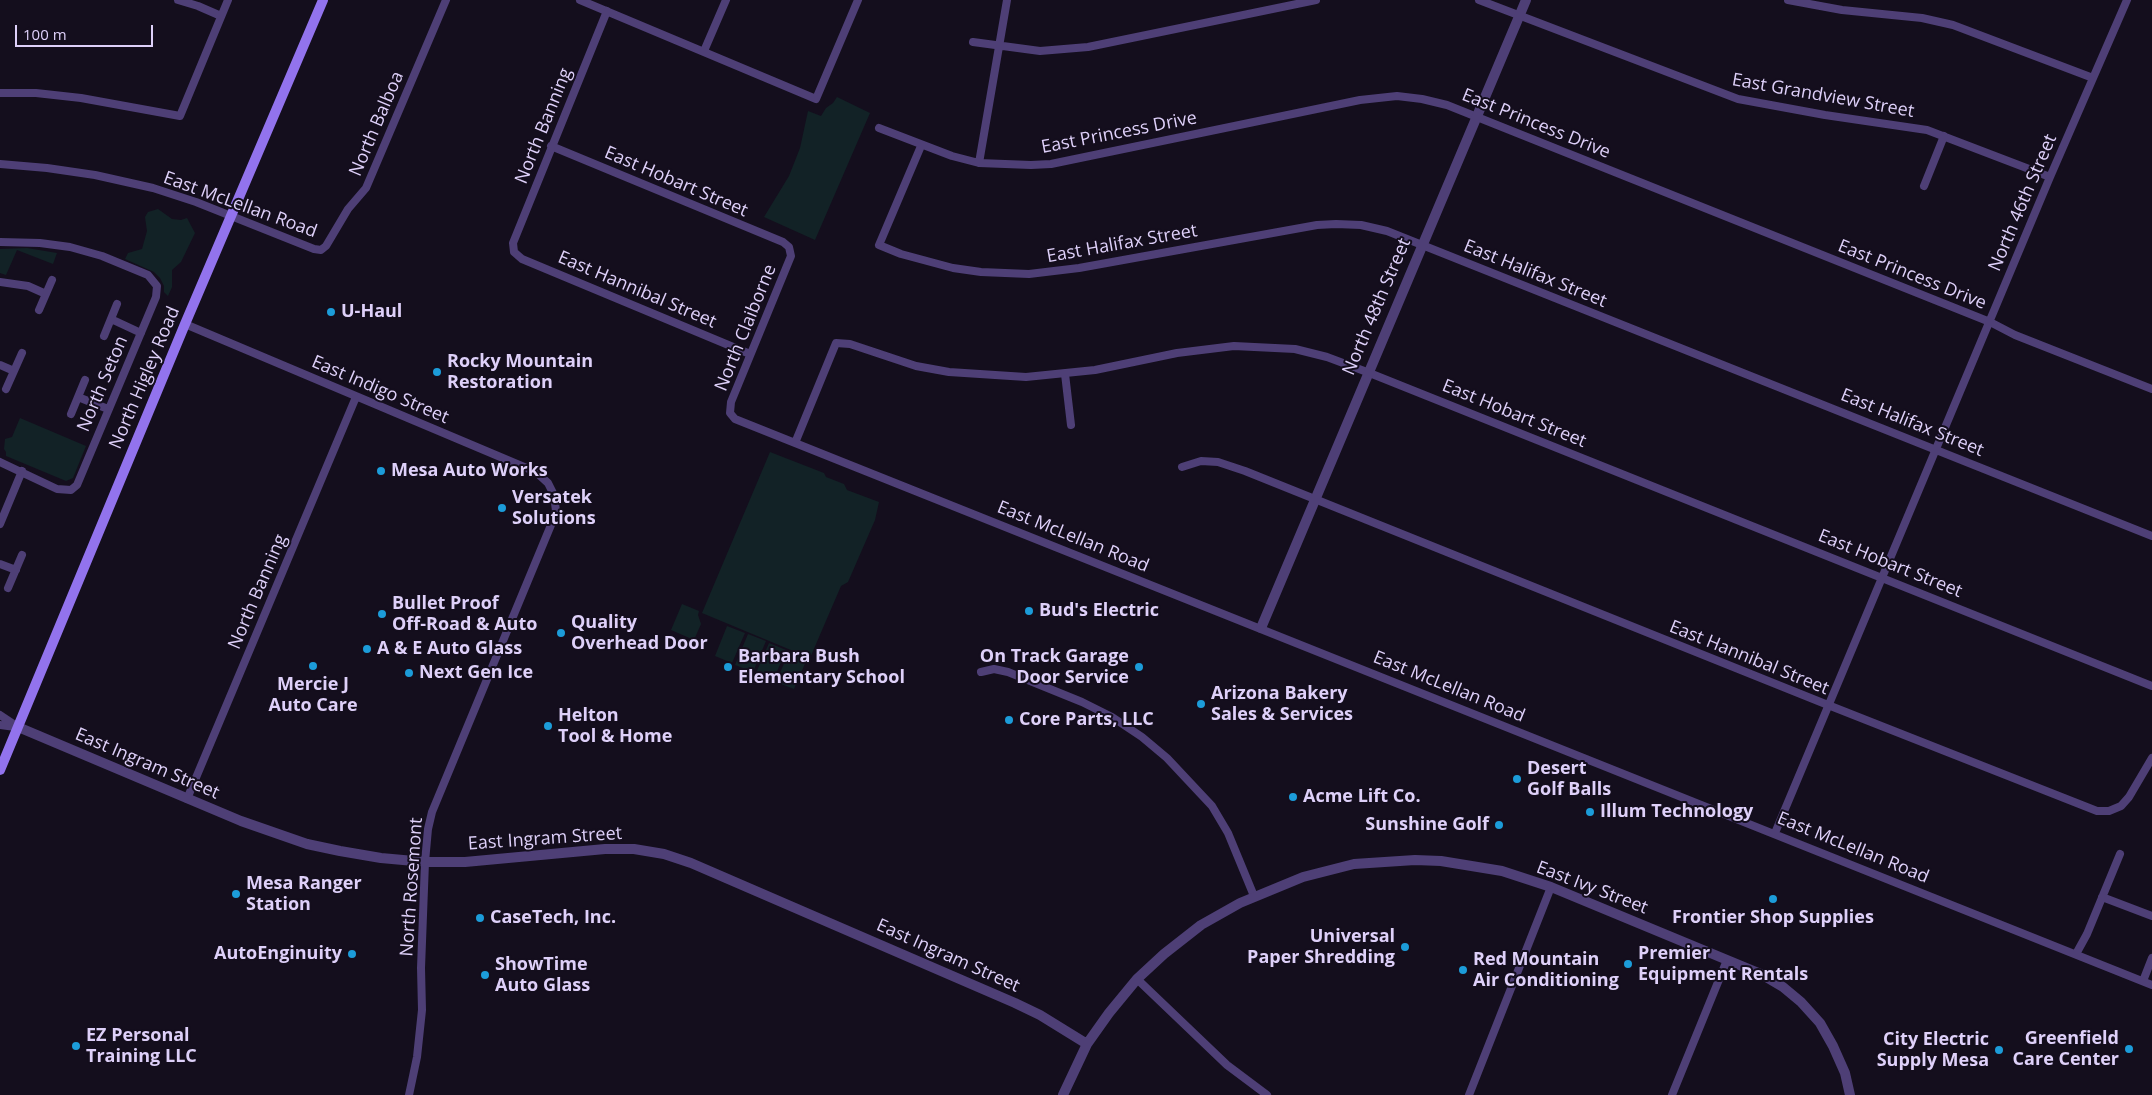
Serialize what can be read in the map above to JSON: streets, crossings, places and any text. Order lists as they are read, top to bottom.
{
  "streets": {
    "main road": ["North Higley Road"],
    "street": [
      "East Grandview Street",
      "North Balboa",
      "East Princess Drive",
      "North Banning",
      "East Hobart Street",
      "North 46th Street",
      "East McLellan Road",
      "East Halifax Street",
      "East Hannibal Street",
      "North 48th Street",
      "North Claiborne",
      "North Seton",
      "East Indigo Street",
      "East Ingram Street",
      "North Rosemont",
      "East Ivy Street"
    ]
  },
  "crossings": [
    ["East Grandview Street", "North 46th Street"],
    ["East Grandview Street", "North 48th Street"],
    ["North Balboa", "East McLellan Road"],
    ["East Princess Drive", "North 46th Street"],
    ["East Princess Drive", "East Halifax Street"],
    ["East Princess Drive", "North 48th Street"],
    ["North Banning", "East Hobart Street"],
    ["North Banning", "East Hannibal Street"],
    ["North Banning", "East Indigo Street"],
    ["North Banning", "East Ingram Street"],
    ["East Hobart Street", "North 46th Street"],
    ["East Hobart Street", "East McLellan Road"],
    ["East Hobart Street", "North 48th Street"],
    ["East Hobart Street", "North Claiborne"],
    ["North 46th Street", "East McLellan Road"],
    ["North 46th Street", "East Halifax Street"],
    ["North 46th Street", "East Hannibal Street"],
    ["East McLellan Road", "North 48th Street"],
    ["East McLellan Road", "North Claiborne"],
    ["East McLellan Road", "North Higley Road"],
    ["East Halifax Street", "North 48th Street"],
    ["East Hannibal Street", "North 48th Street"],
    ["East Hannibal Street", "North Claiborne"],
    ["North Higley Road", "East Indigo Street"],
    ["North Higley Road", "East Ingram Street"],
    ["East Indigo Street", "North Rosemont"],
    ["East Ingram Street", "North Rosemont"]
  ],
  "places": [
    "U-Haul",
    "Rocky Mountain Restoration",
    "Mesa Auto Works",
    "Versatek Solutions",
    "Bud's Electric",
    "Bullet Proof Off-Road & Auto",
    "Quality Overhead Door",
    "A & E Auto Glass",
    "Mercie J Auto Care",
    "Barbara Bush Elementary School",
    "On Track Garage Door Service",
    "Next Gen Ice",
    "Arizona Bakery Sales & Services",
    "Core Parts, LLC",
    "Helton Tool & Home",
    "Desert Golf Balls",
    "Acme Lift Co.",
    "Illum Technology",
    "Sunshine Golf",
    "Mesa Ranger Station",
    "Frontier Shop Supplies",
    "CaseTech, Inc.",
    "Universal Paper Shredding",
    "AutoEnginuity",
    "Premier Equipment Rentals",
    "Red Mountain Air Conditioning",
    "ShowTime Auto Glass",
    "EZ Personal Training LLC",
    "Greenfield Care Center",
    "City Electric Supply Mesa"
  ],
  "scale_bar": "100 m"
}
